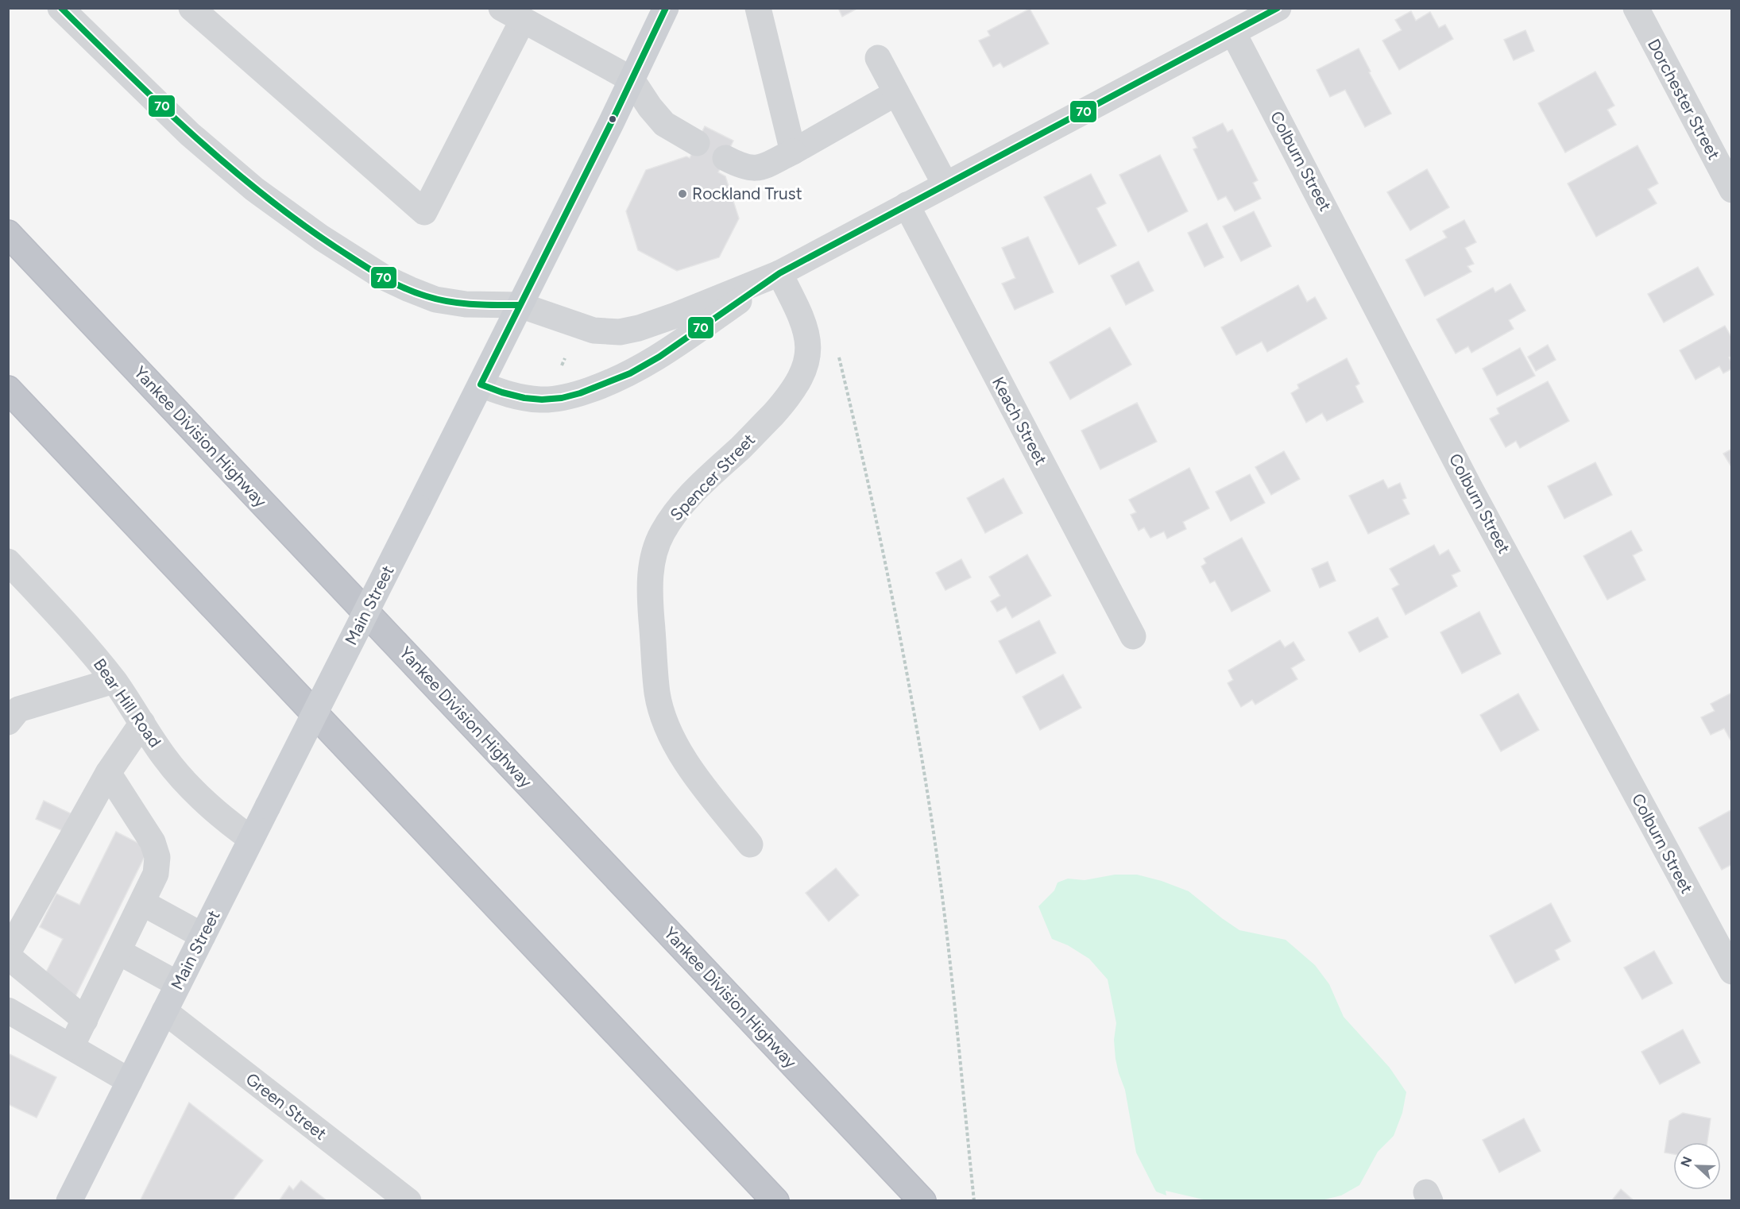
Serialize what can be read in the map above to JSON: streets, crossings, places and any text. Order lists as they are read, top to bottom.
{
  "streets": {
    "highway": ["Yankee Division Highway"],
    "main road": ["Main Street"],
    "street": [
      "Dorchester Street",
      "Colburn Street",
      "Keach Street",
      "Spencer Street",
      "Bear Hill Road",
      "Green Street"
    ]
  },
  "crossings": [
    ["Main Street", "Bear Hill Road"],
    ["Main Street", "Green Street"]
  ],
  "places": ["Rockland Trust"],
  "lines": ["transit line 70"],
  "north": "left"
}
